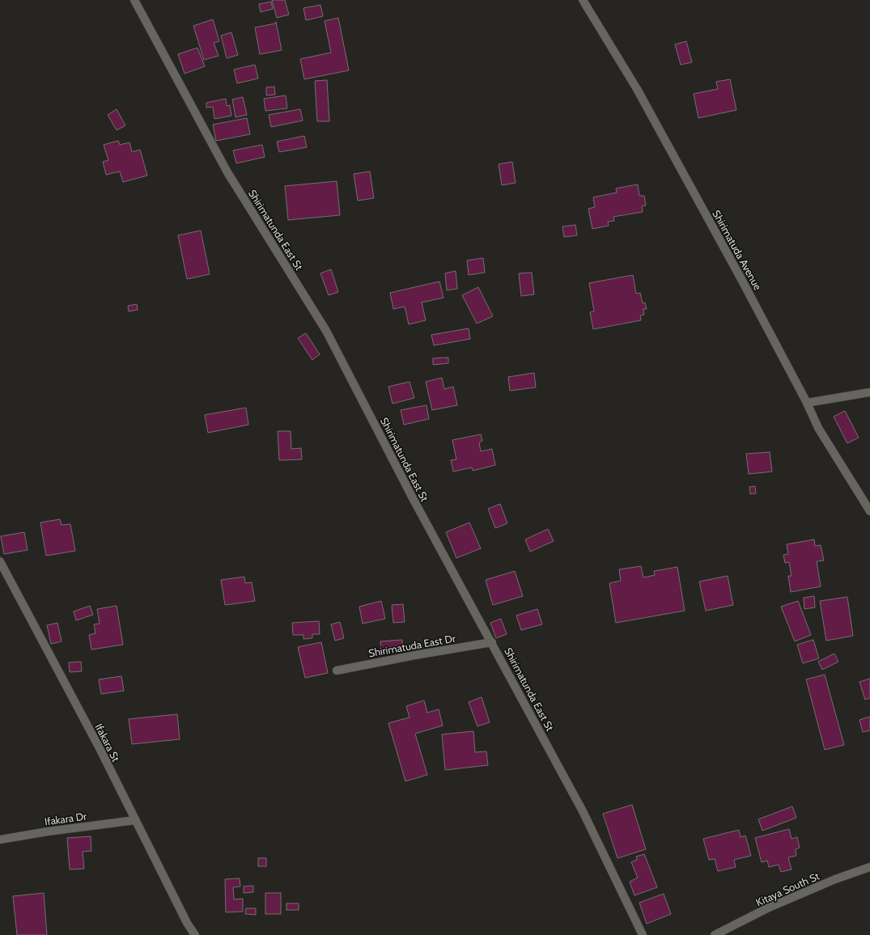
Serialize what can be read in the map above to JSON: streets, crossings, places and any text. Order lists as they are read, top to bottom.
{
  "streets": {
    "street": [
      "Shirimatunda East St",
      "Shirimatuda Avenue",
      "Shirimatuda East Dr",
      "Ifakara St",
      "Ifakara Dr",
      "Kitaya South St"
    ]
  },
  "crossings": [
    ["Shirimatunda East St", "Shirimatuda East Dr"],
    ["Ifakara St", "Ifakara Dr"]
  ]
}
